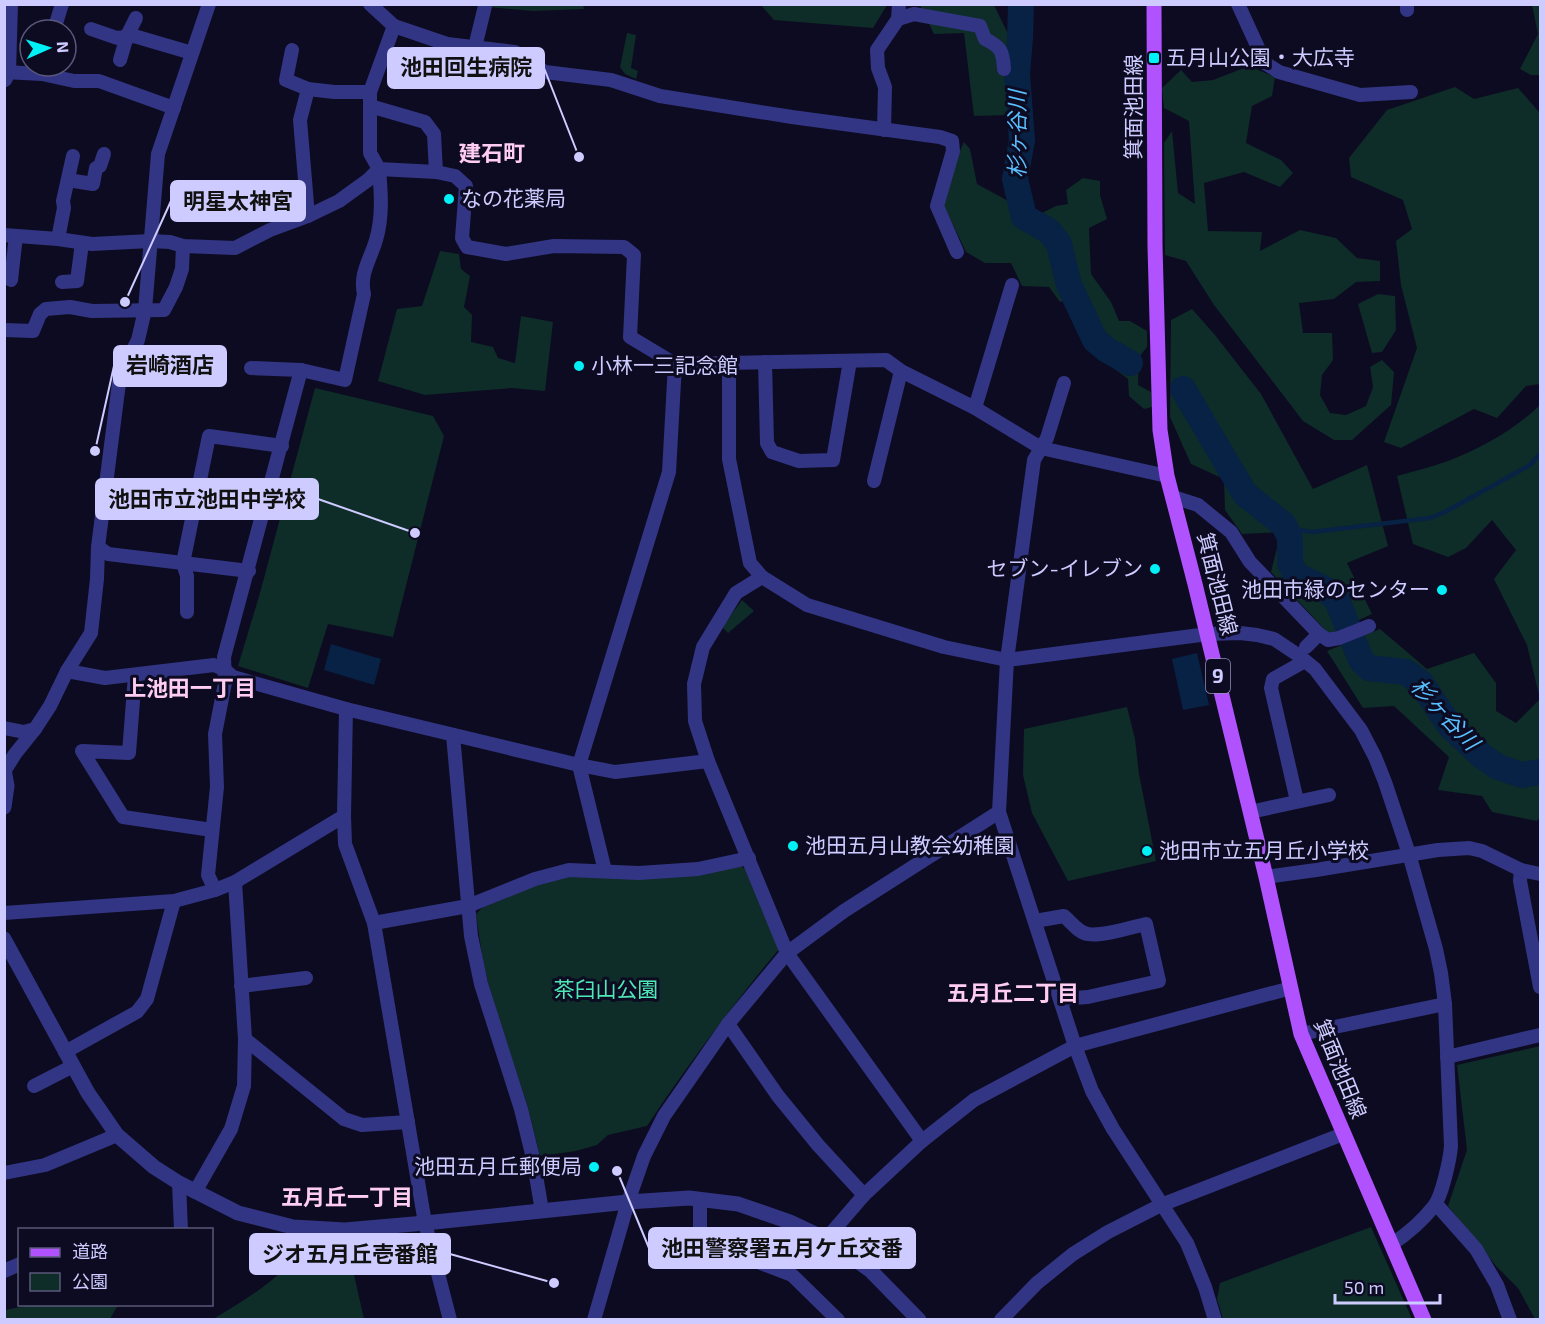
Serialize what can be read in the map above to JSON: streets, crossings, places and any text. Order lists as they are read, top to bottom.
{
  "streets": {
    "main road": ["箕面池田線", "9"]
  },
  "districts": [
    "建石町",
    "上池田一丁目",
    "五月丘二丁目",
    "五月丘一丁目"
  ],
  "water": ["杉ヶ谷川"],
  "parks": ["茶臼山公園"],
  "places": {
    "transit": ["五月山公園・大広寺"],
    "other": [
      "池田回生病院",
      "なの花薬局",
      "明星太神宮",
      "小林一三記念館",
      "岩崎酒店",
      "池田市立池田中学校",
      "セブン-イレブン",
      "池田市緑のセンター",
      "池田五月山教会幼稚園",
      "池田市立五月丘小学校",
      "池田五月丘郵便局",
      "池田警察署五月ケ丘交番",
      "ジオ五月丘壱番館"
    ]
  },
  "legend": ["道路", "公園"],
  "scale_bar": "50 m",
  "north": "right"
}
